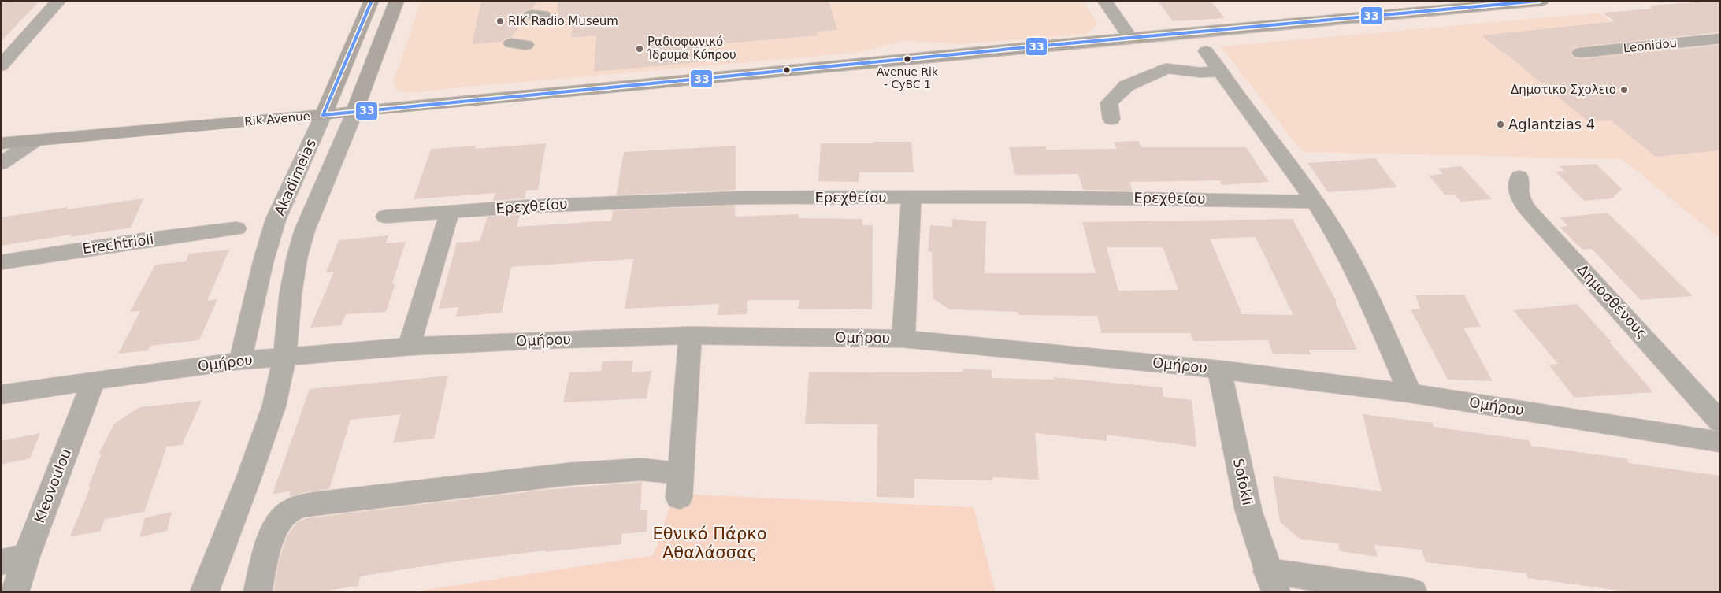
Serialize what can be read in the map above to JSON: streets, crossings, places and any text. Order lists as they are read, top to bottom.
{
  "streets": {
    "main road": ["Rik Avenue", "Akadimeias"],
    "street": [
      "Leonidou",
      "Ερεχθείου",
      "Erechtrioli",
      "Δημοσθένους",
      "Ομήρου",
      "Sofokli",
      "Kleovoulou"
    ]
  },
  "crossings": [
    ["Rik Avenue", "Akadimeias"],
    ["Akadimeias", "Ομήρου"],
    ["Ομήρου", "Sofokli"],
    ["Ομήρου", "Kleovoulou"]
  ],
  "parks": ["Εθνικό Πάρκο Αθαλάσσας"],
  "places": [
    "RIK Radio Museum",
    "Ραδιοφωνικό Ίδρυμα Κύπρου",
    "Avenue Rik - CyBC 1",
    "Δημοτικο Σχολειο",
    "Aglantzias 4"
  ],
  "lines": ["transit line 33"]
}
